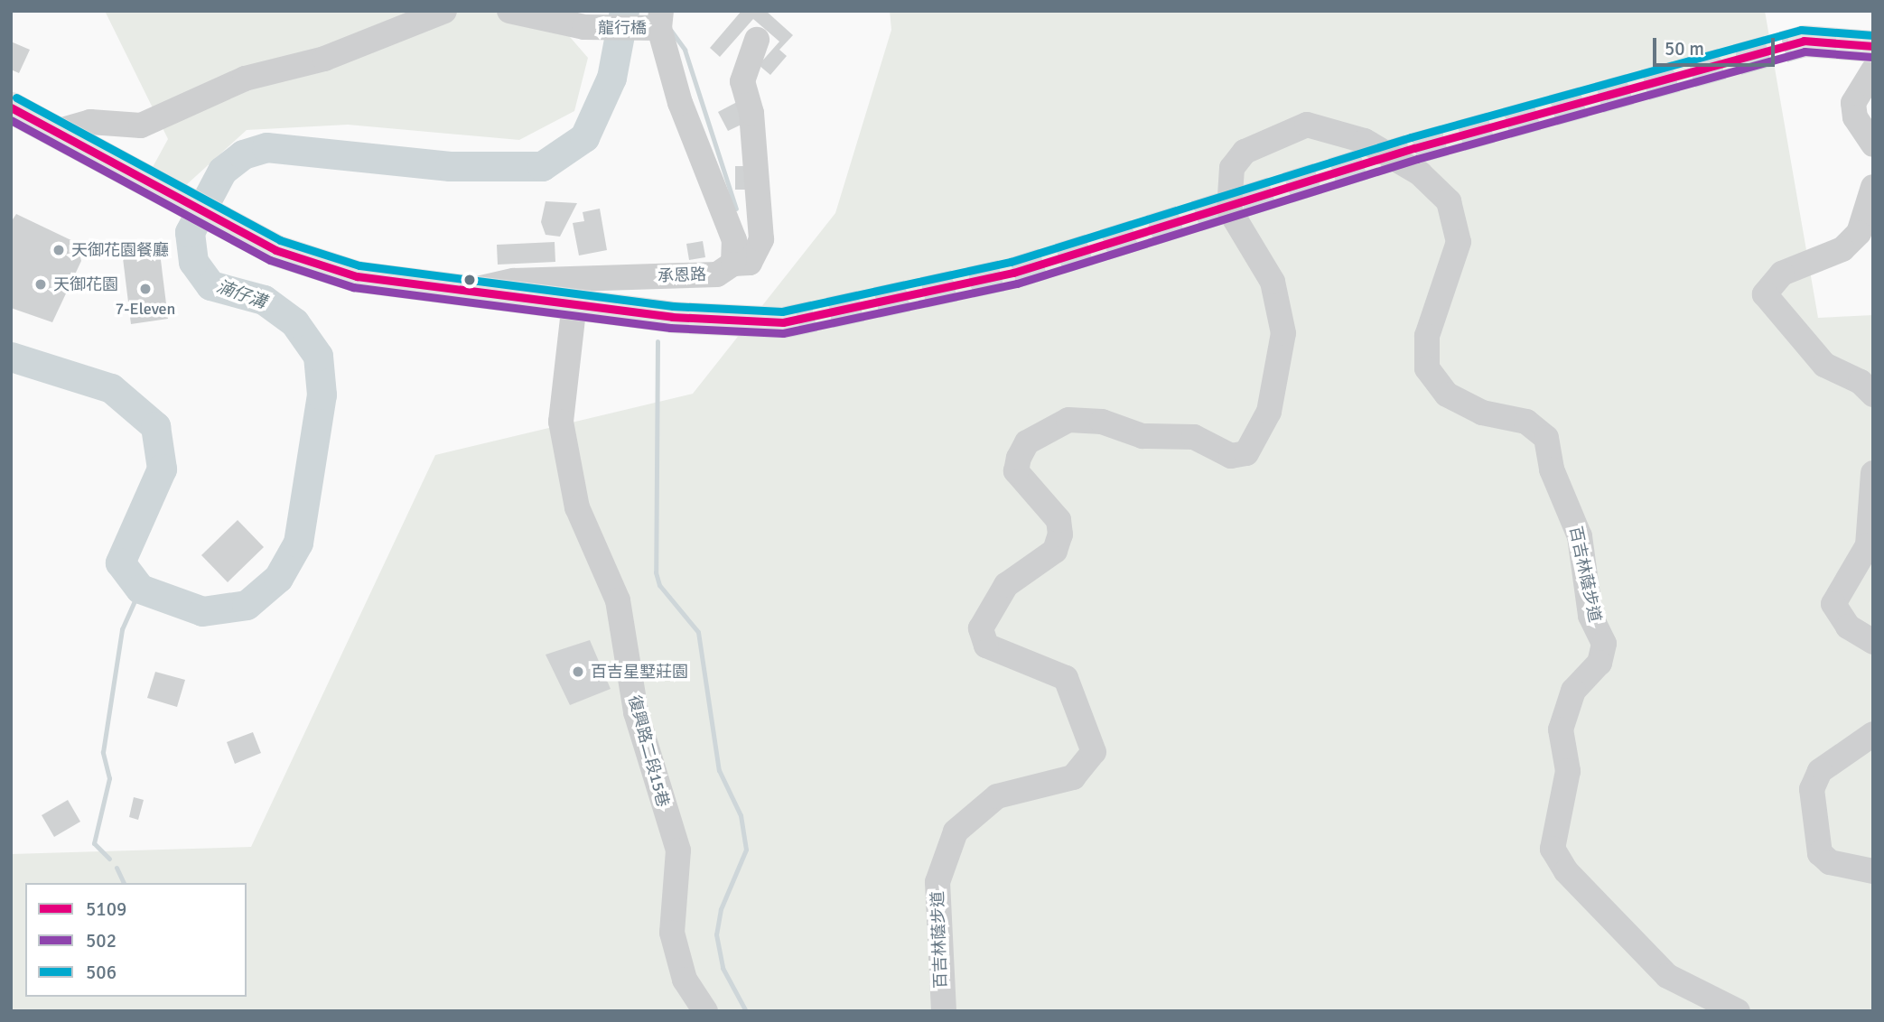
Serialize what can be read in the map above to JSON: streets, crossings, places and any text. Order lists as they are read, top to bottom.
{
  "streets": {
    "street": [
      "龍行橋",
      "承恩路",
      "百吉林蔭步道",
      "復興路二段15巷"
    ]
  },
  "crossings": [
    ["承恩路", "復興路二段15巷"]
  ],
  "water": ["湳仔溝"],
  "places": [
    "天御花園餐廳",
    "天御花園",
    "7-Eleven",
    "百吉星墅莊園"
  ],
  "lines": ["transit line 506", "transit line 5109", "transit line 502"],
  "legend": ["5109", "502", "506"],
  "scale_bar": "50 m"
}
